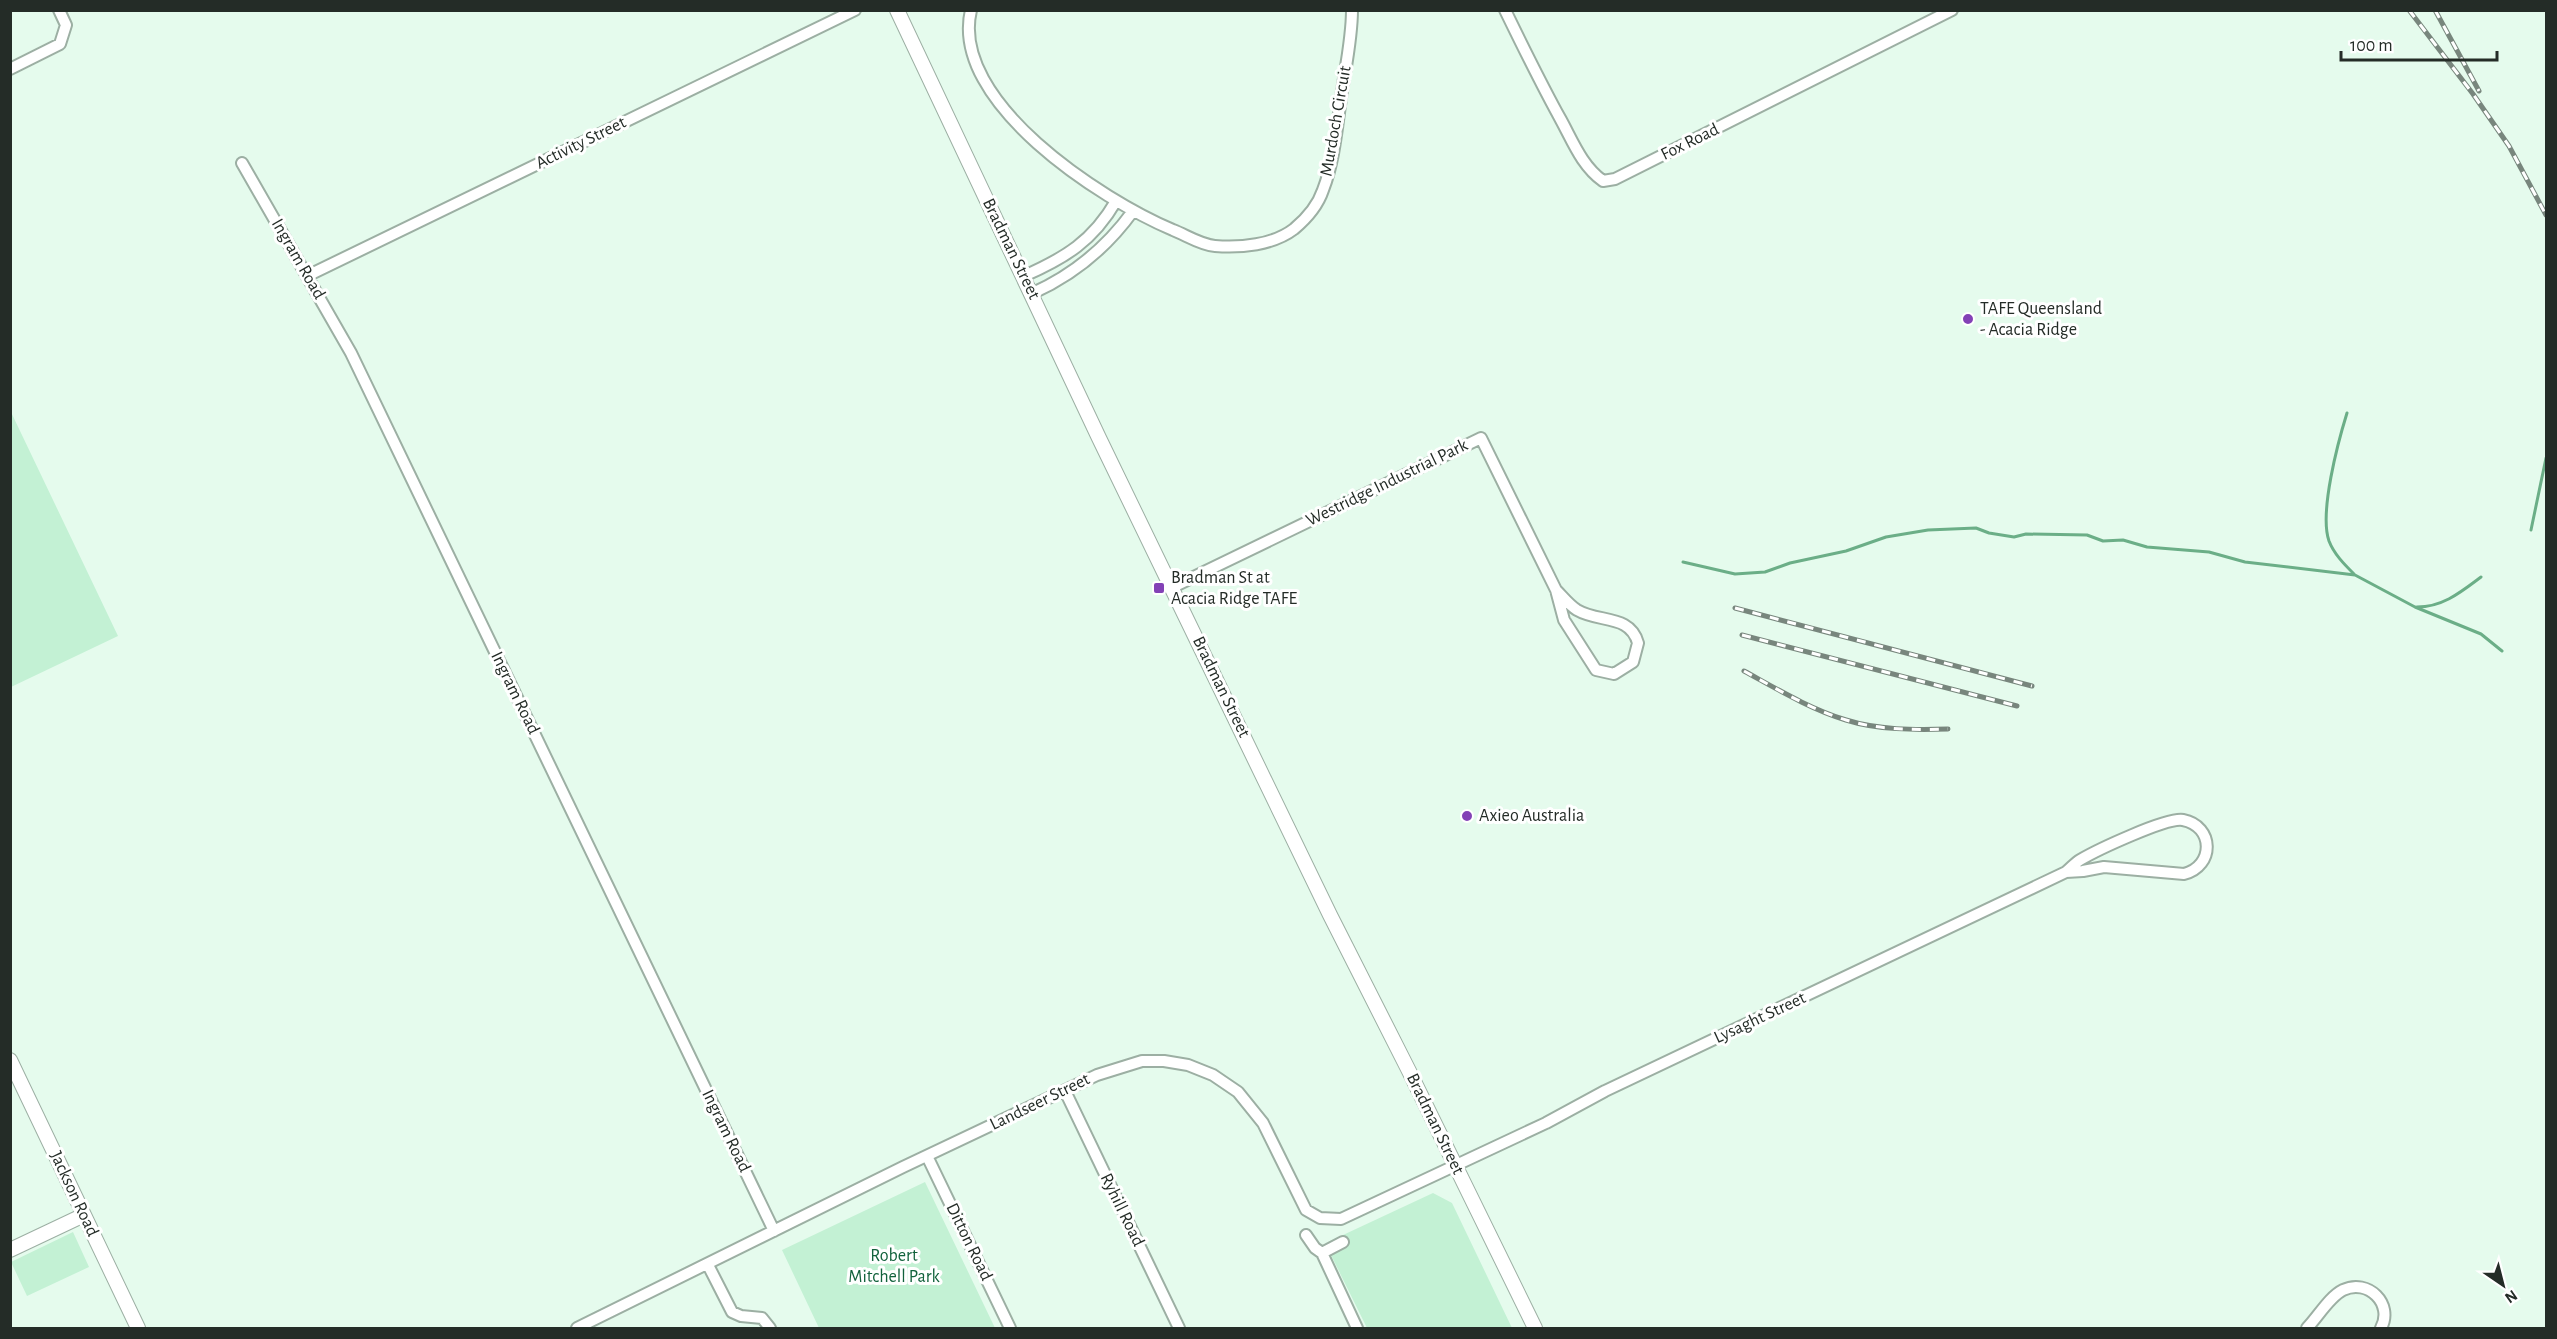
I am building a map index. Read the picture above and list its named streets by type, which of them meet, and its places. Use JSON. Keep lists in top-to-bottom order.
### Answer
{
  "streets": {
    "main road": ["Bradman Street", "Jackson Road"],
    "street": [
      "Murdoch Circuit",
      "Fox Road",
      "Activity Street",
      "Ingram Road",
      "Westridge Industrial Park",
      "Lysaght Street",
      "Landseer Street",
      "Ryhill Road",
      "Ditton Road"
    ]
  },
  "crossings": [
    ["Activity Street", "Ingram Road"],
    ["Bradman Street", "Westridge Industrial Park"],
    ["Bradman Street", "Lysaght Street"],
    ["Bradman Street", "Landseer Street"],
    ["Ingram Road", "Landseer Street"],
    ["Lysaght Street", "Landseer Street"],
    ["Landseer Street", "Ryhill Road"],
    ["Landseer Street", "Ditton Road"]
  ],
  "parks": ["Robert Mitchell Park"],
  "places": {
    "other": ["TAFE Queensland - Acacia Ridge", "Axieo Australia"],
    "transit": ["Bradman St at Acacia Ridge TAFE"]
  },
  "scale_bar": "100 m",
  "north": "bottom right"
}
